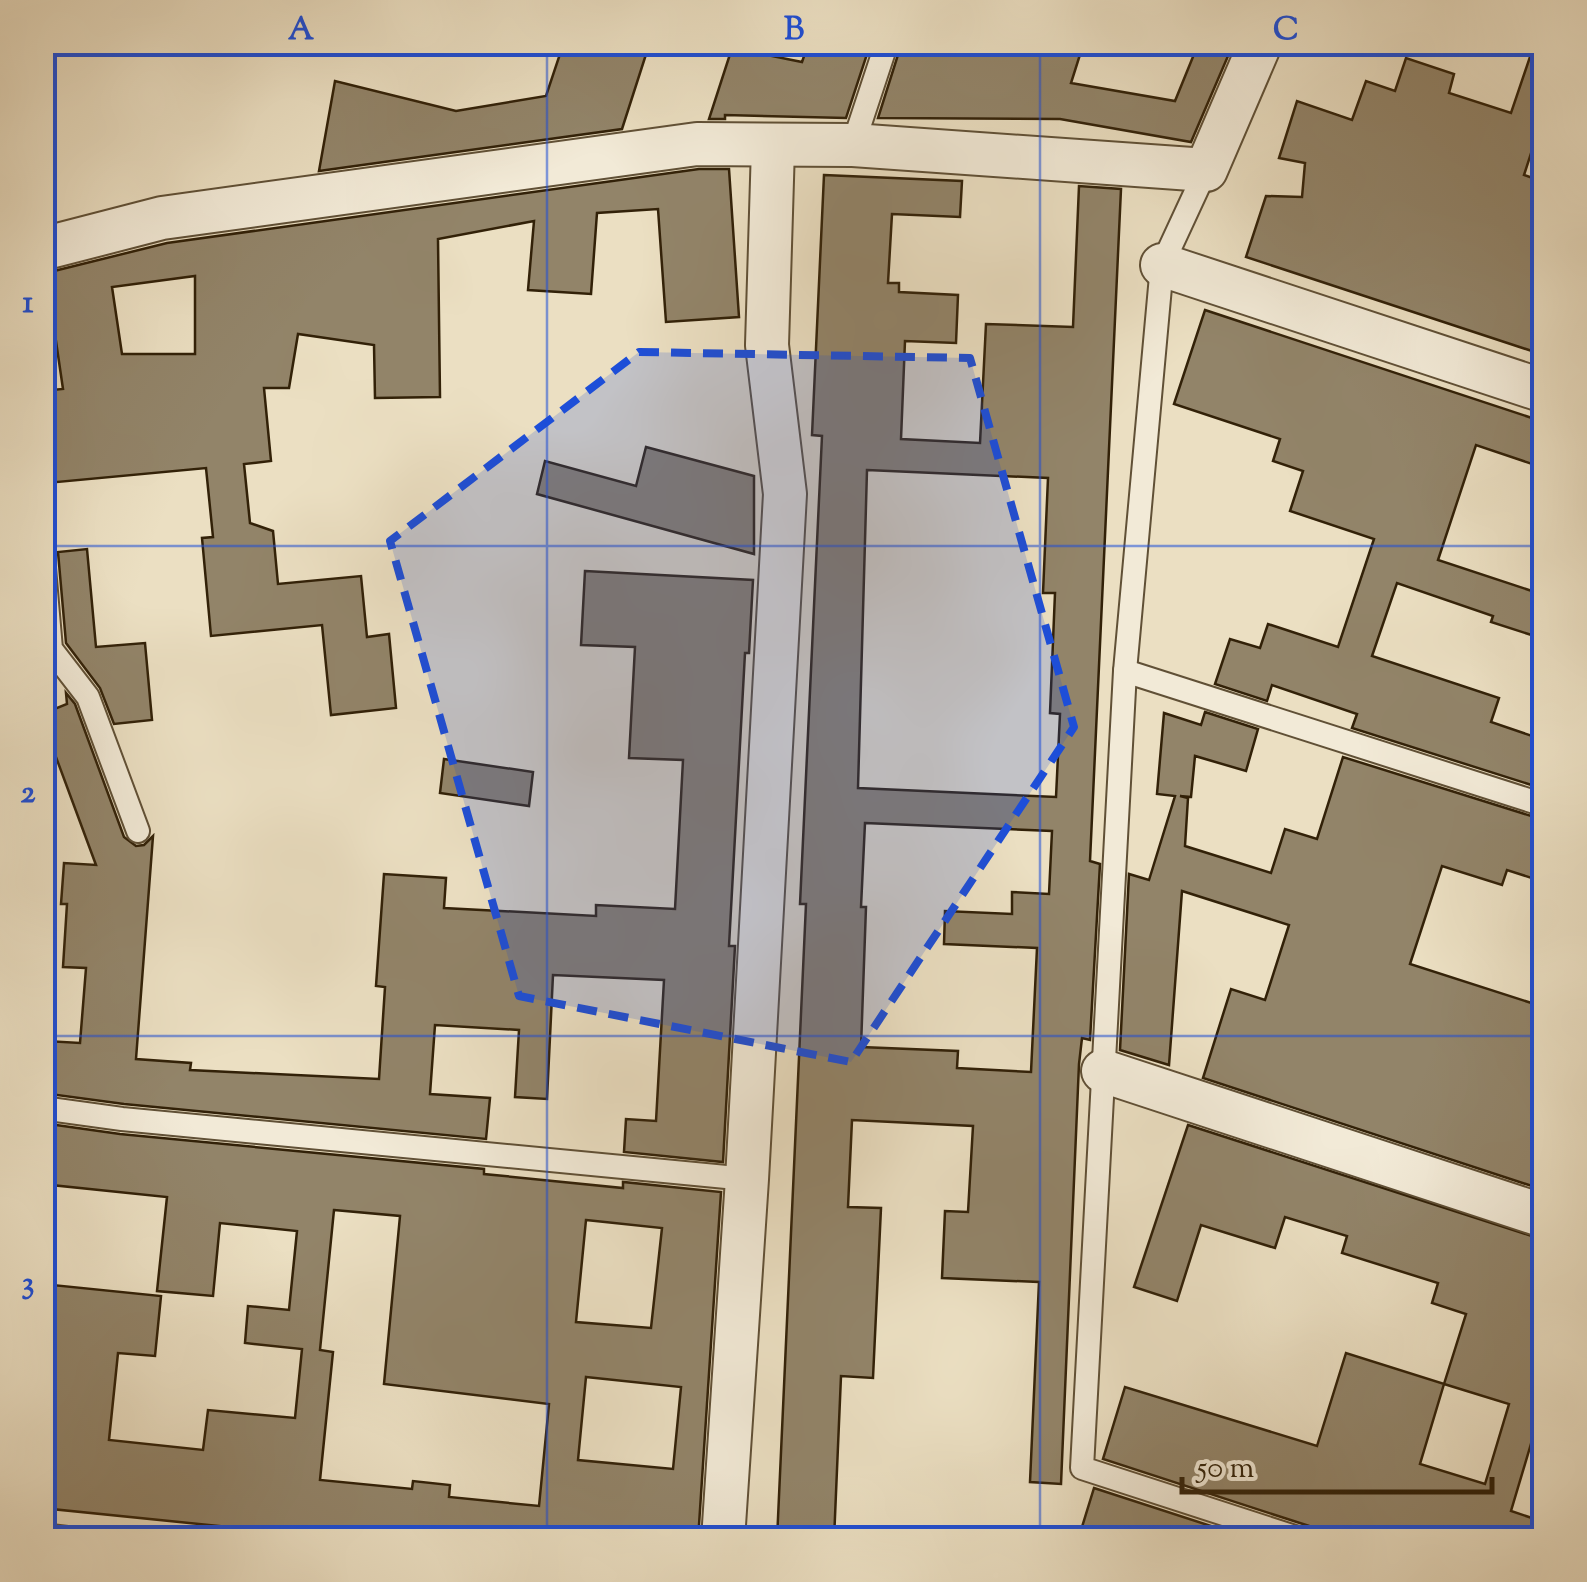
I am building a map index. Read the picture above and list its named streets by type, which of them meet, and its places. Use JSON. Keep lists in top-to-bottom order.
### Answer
{
  "scale_bar": "50 m",
  "grid": {
    "columns": ["A", "B", "C"],
    "rows": ["1", "2", "3"]
  }
}
